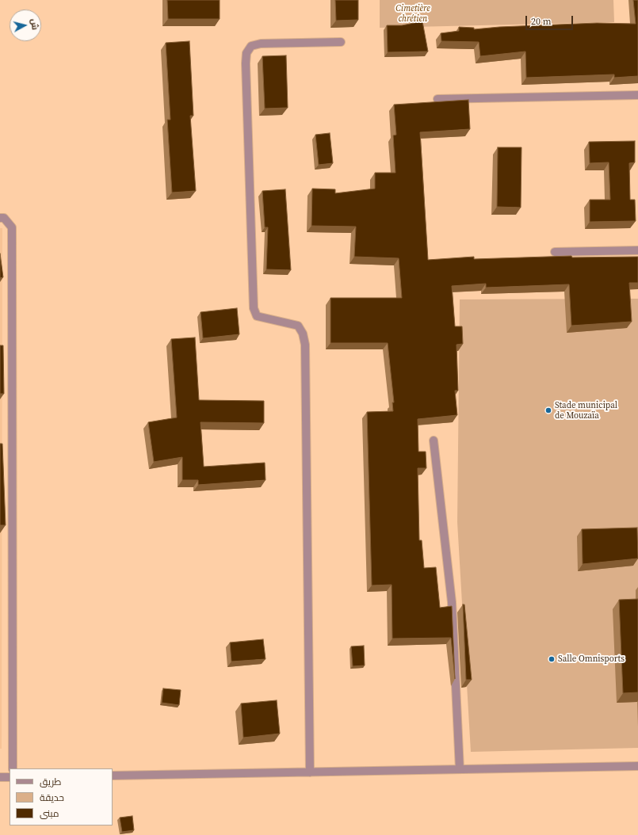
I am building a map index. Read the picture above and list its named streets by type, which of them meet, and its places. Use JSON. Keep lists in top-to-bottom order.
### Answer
{
  "parks": ["Cimetière chrétien"],
  "places": ["Stade municipal de Mouzaïa", "Salle Omnisports"],
  "legend": ["طريق", "حديقة", "مبنى"],
  "scale_bar": "20 m",
  "north": "right"
}
